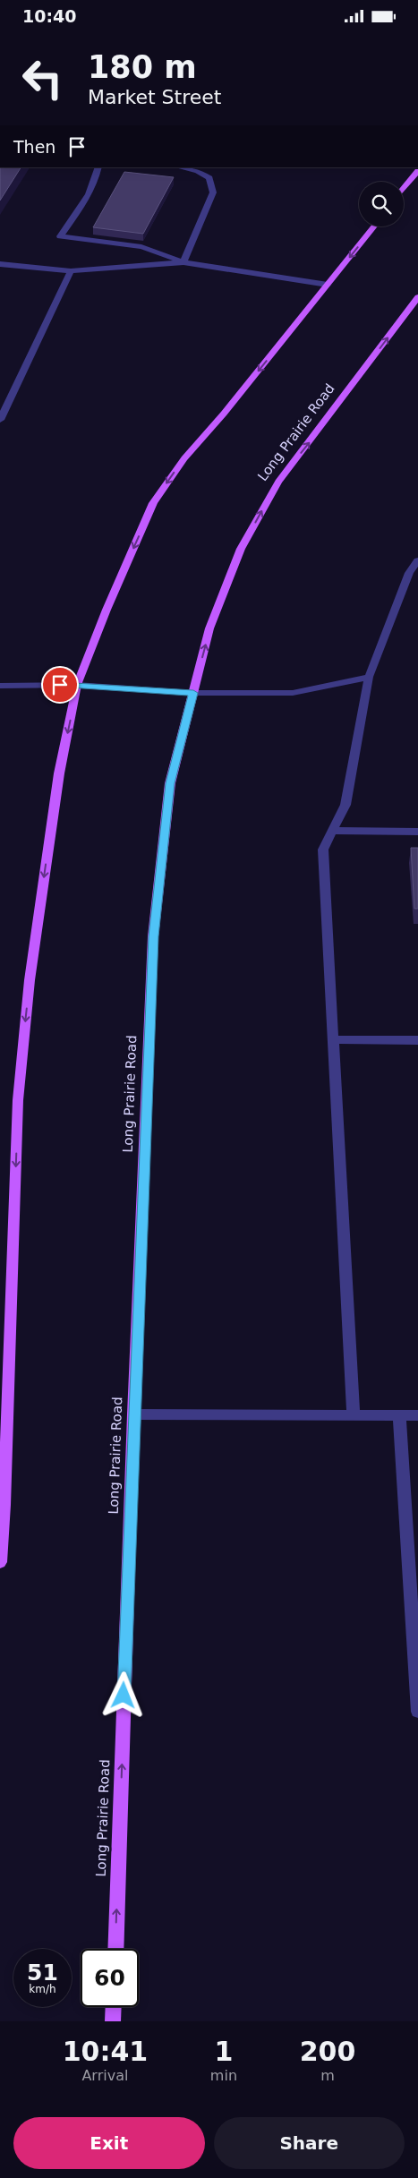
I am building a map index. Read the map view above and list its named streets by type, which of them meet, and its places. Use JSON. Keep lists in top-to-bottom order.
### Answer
{
  "streets": {
    "main road": ["Long Prairie Road"]
  },
  "page": {
    "status": "10:40",
    "turn": ["180 m", "Market Street"],
    "then": "Then",
    "speed": "51 km/h",
    "limit": "60",
    "eta": [
      "10:41",
      "Arrival",
      "1",
      "min",
      "200",
      "m"
    ],
    "buttons": ["Exit", "Share"]
  }
}
